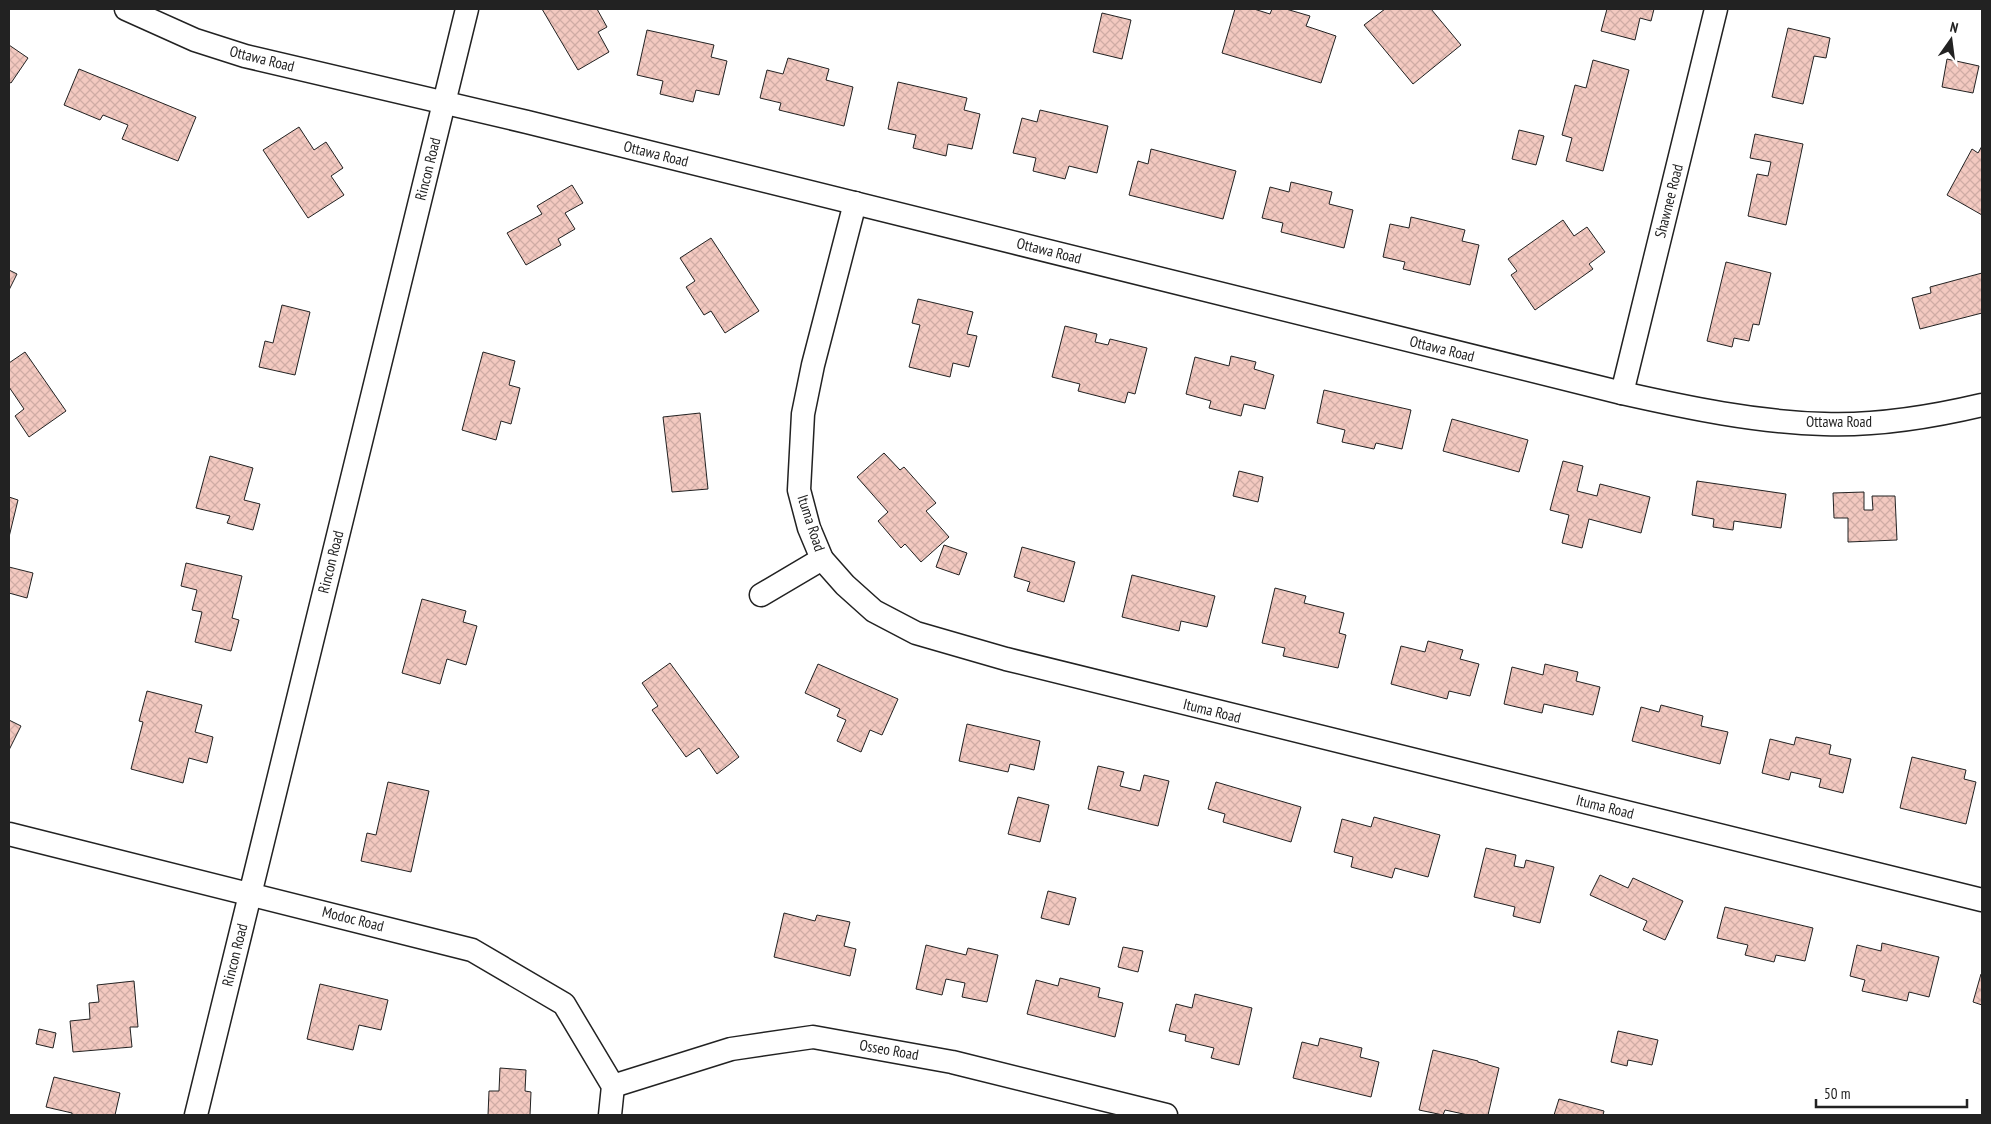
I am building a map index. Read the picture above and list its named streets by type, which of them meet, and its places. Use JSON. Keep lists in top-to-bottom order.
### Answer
{
  "streets": {
    "street": [
      "Ottawa Road",
      "Rincon Road",
      "Shawnee Road",
      "Ituma Road",
      "Modoc Road",
      "Osseo Road"
    ]
  },
  "crossings": [
    ["Ottawa Road", "Rincon Road"],
    ["Ottawa Road", "Shawnee Road"],
    ["Ottawa Road", "Ituma Road"],
    ["Rincon Road", "Modoc Road"],
    ["Modoc Road", "Osseo Road"]
  ],
  "scale_bar": "50 m",
  "north": "top"
}
